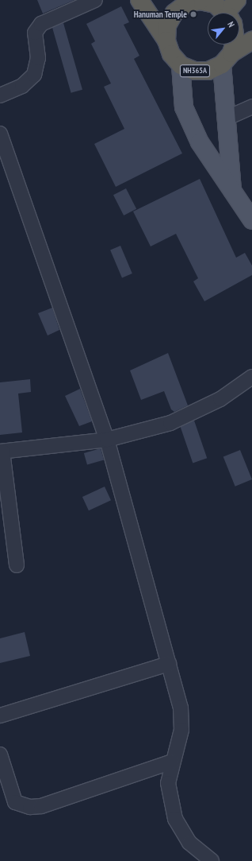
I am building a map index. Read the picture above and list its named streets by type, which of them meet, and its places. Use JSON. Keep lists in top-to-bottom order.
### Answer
{
  "streets": {
    "highway": ["NH365A"]
  },
  "places": ["Hanuman Temple"],
  "north": "top right"
}
